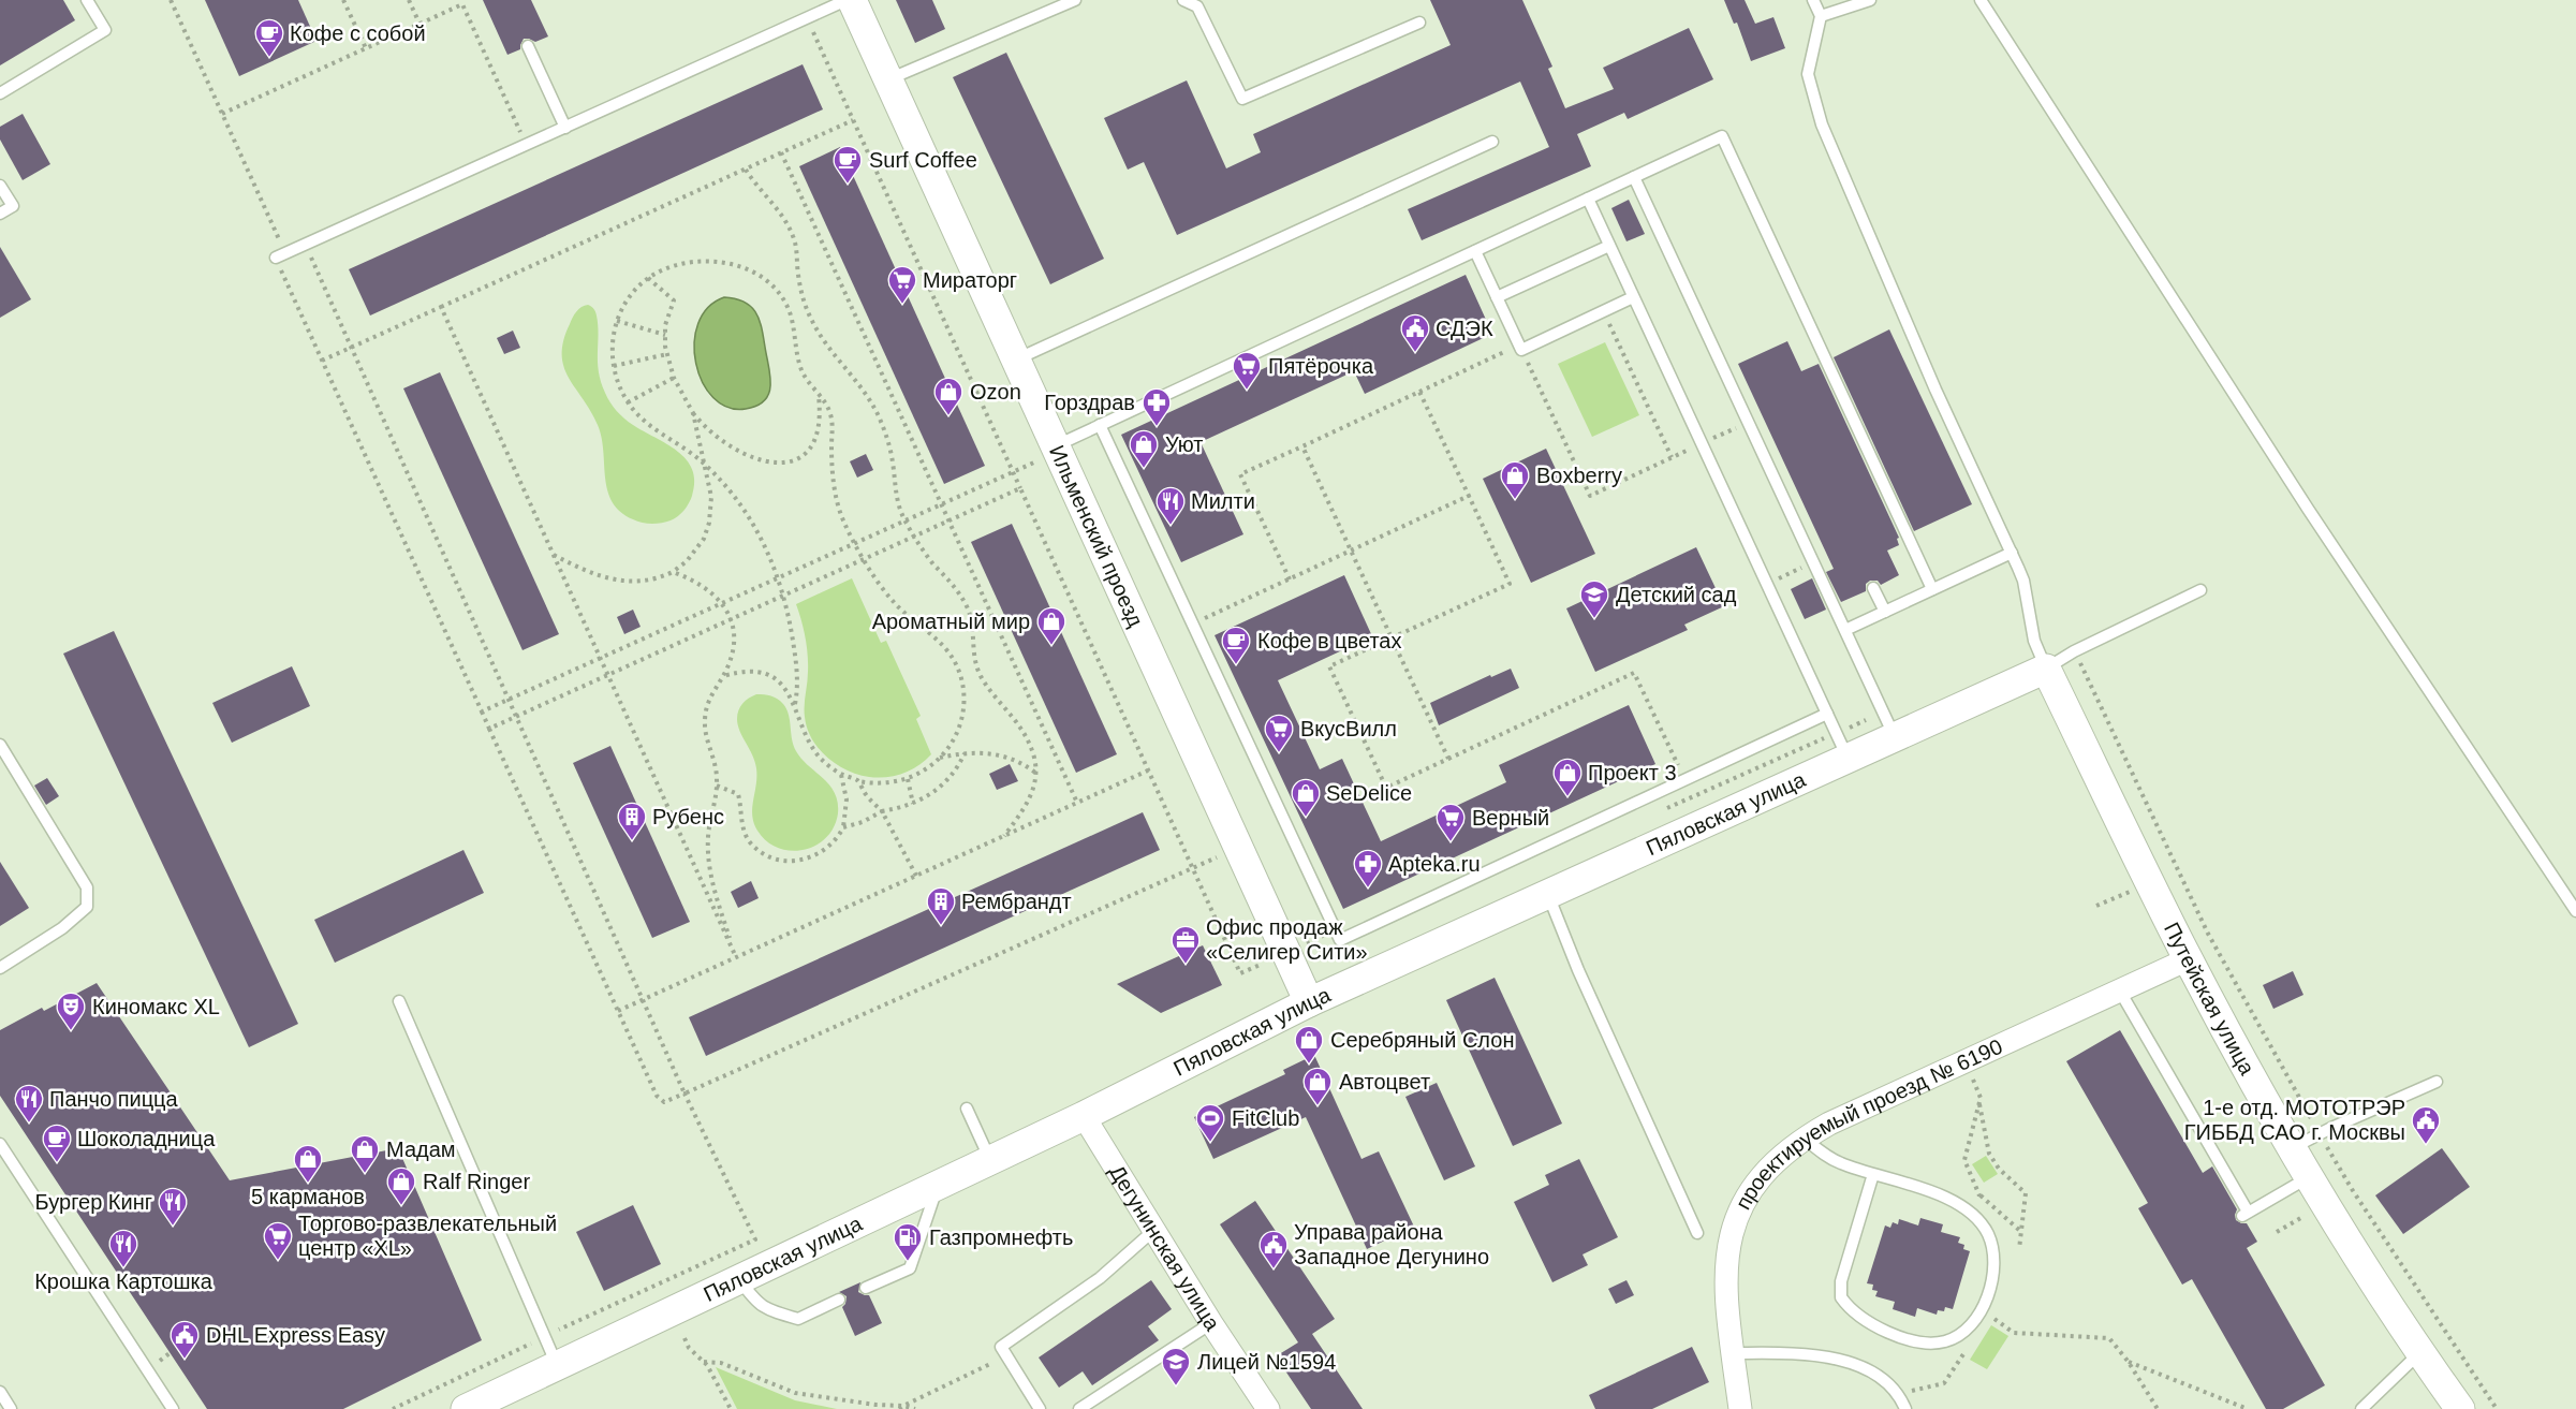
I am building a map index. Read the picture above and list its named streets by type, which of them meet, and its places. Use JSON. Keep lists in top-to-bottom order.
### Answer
{
  "streets": {
    "street": [
      "Ильменский проезд",
      "Пяловская улица",
      "Путейская улица",
      "проектируемый проезд № 6190",
      "Дегунинская улица"
    ]
  },
  "crossings": [
    ["Ильменский проезд", "Пяловская улица"],
    ["Пяловская улица", "Путейская улица"],
    ["Пяловская улица", "Дегунинская улица"],
    ["Путейская улица", "проектируемый проезд № 6190"]
  ],
  "places": {
    "cafe": [
      "Кофе с собой",
      "Surf Coffee",
      "Кофе в цветах",
      "Шоколадница"
    ],
    "supermarket": [
      "Мираторг",
      "Пятёрочка",
      "ВкусВилл",
      "Верный",
      "Торгово-развлекательный центр «XL»"
    ],
    "public building": [
      "СДЭК",
      "1-е отд. МОТОТРЭР ГИББД САО г. Москвы",
      "Управа района Западное Дегунино",
      "DHL Express Easy"
    ],
    "shop": [
      "Ozon",
      "Уют",
      "Boxberry",
      "Ароматный мир",
      "Проект 3",
      "SeDelice",
      "Серебряный Слон",
      "Автоцвет",
      "Мадам",
      "5 карманов",
      "Ralf Ringer"
    ],
    "pharmacy": ["Горздрав", "Apteka.ru"],
    "restaurant": [
      "Милти",
      "Панчо пицца",
      "Бургер Кинг",
      "Крошка Картошка"
    ],
    "school or university": ["Детский сад", "Лицей №1594"],
    "building": ["Рубенс", "Рембрандт"],
    "office": ["Офис продаж «Селигер Сити»"],
    "theatre": ["Киномакс XL"],
    "sports": ["FitClub"],
    "fuel station": ["Газпромнефть"]
  }
}
